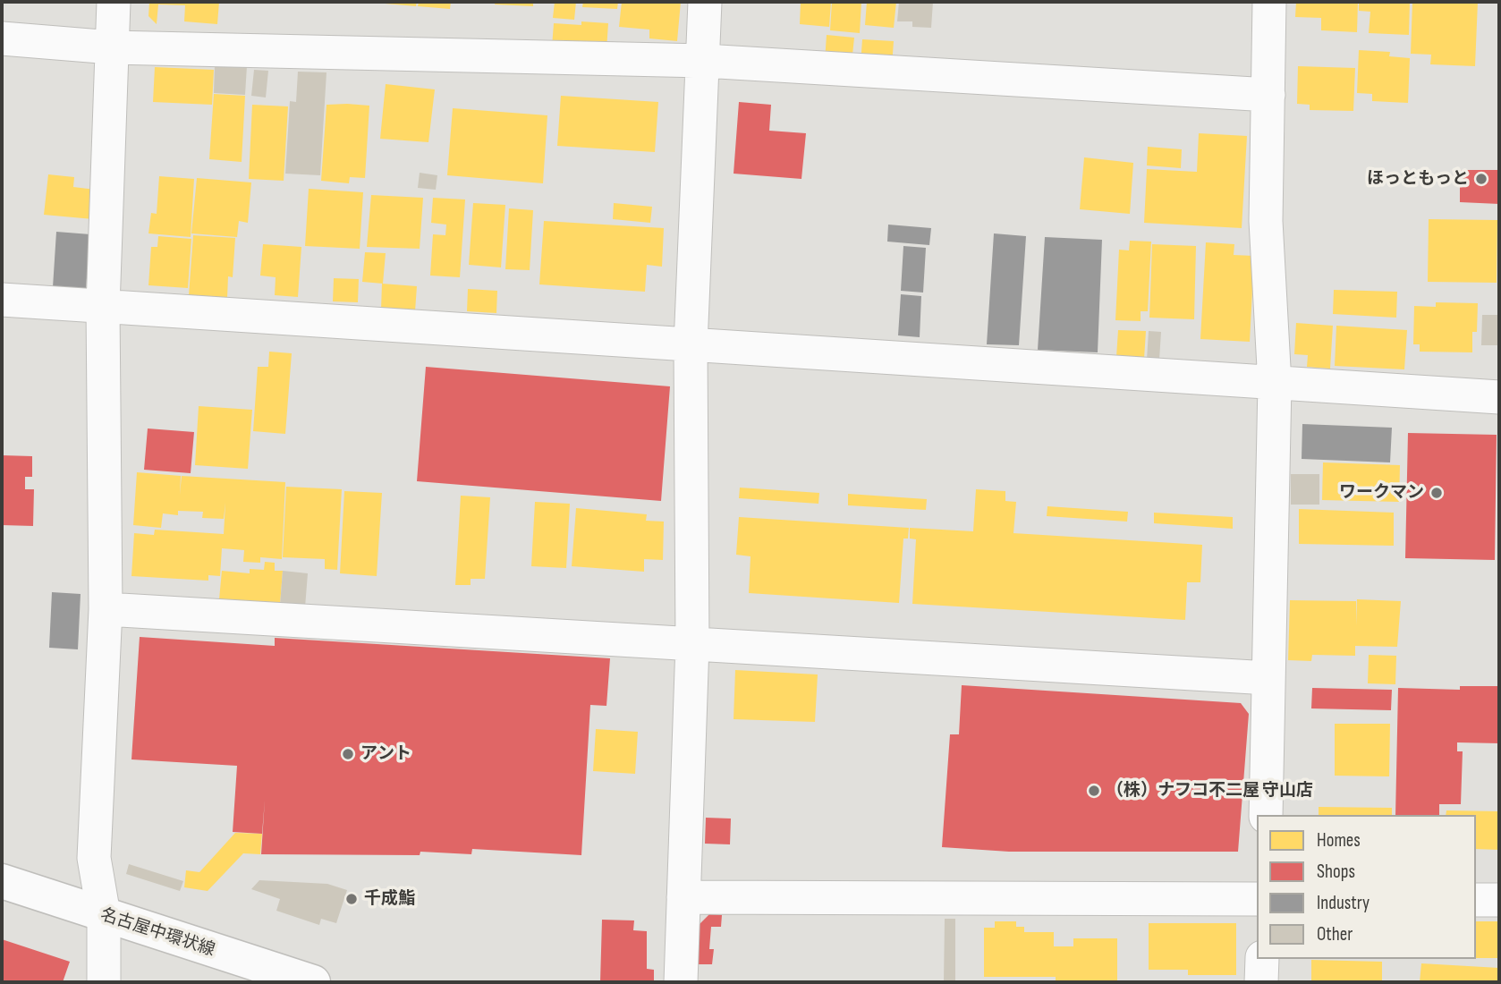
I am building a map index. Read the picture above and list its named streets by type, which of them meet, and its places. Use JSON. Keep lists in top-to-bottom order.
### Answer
{
  "streets": {
    "main road": ["名古屋中環状線"]
  },
  "places": [
    "ほっともっと",
    "ワークマン",
    "アント",
    "（株）ナフコ不二屋 守山店",
    "千成鮨"
  ],
  "legend": [
    "Homes",
    "Shops",
    "Industry",
    "Other"
  ]
}
